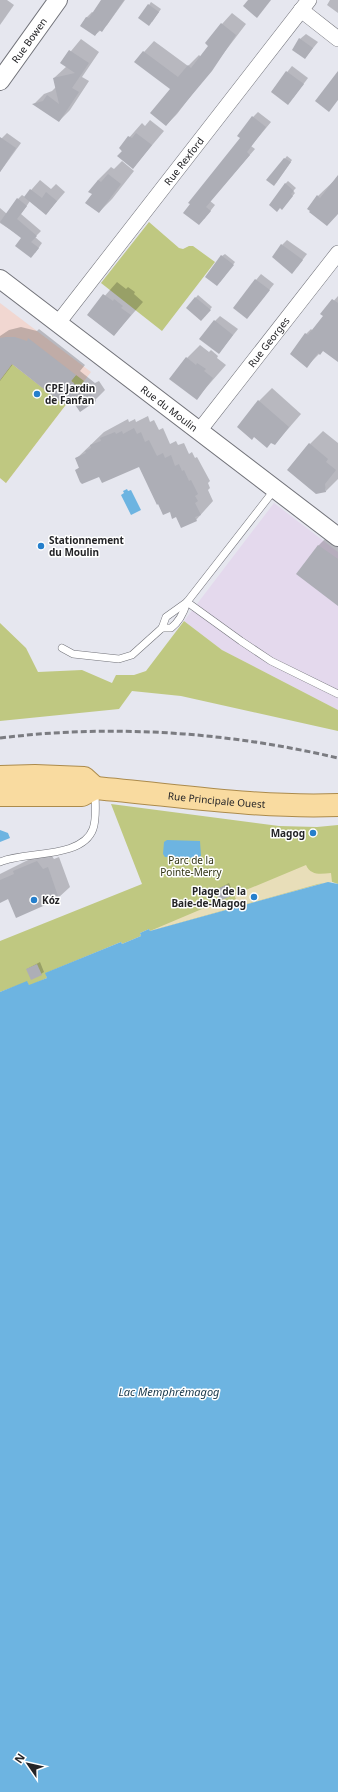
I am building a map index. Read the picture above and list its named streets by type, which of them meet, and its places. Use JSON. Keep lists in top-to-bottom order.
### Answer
{
  "streets": {
    "main road": ["Rue Principale Ouest"],
    "street": [
      "Rue Bowen",
      "Rue Rexford",
      "Rue Georges",
      "Rue du Moulin"
    ]
  },
  "crossings": [
    ["Rue Rexford", "Rue du Moulin"],
    ["Rue Georges", "Rue du Moulin"]
  ],
  "water": ["Lac Memphrémagog"],
  "parks": ["Parc de la Pointe-Merry"],
  "places": [
    "CPE Jardin de Fanfan",
    "Stationnement du Moulin",
    "Magog",
    "Plage de la Baie-de-Magog",
    "Kóz"
  ],
  "north": "top left"
}
